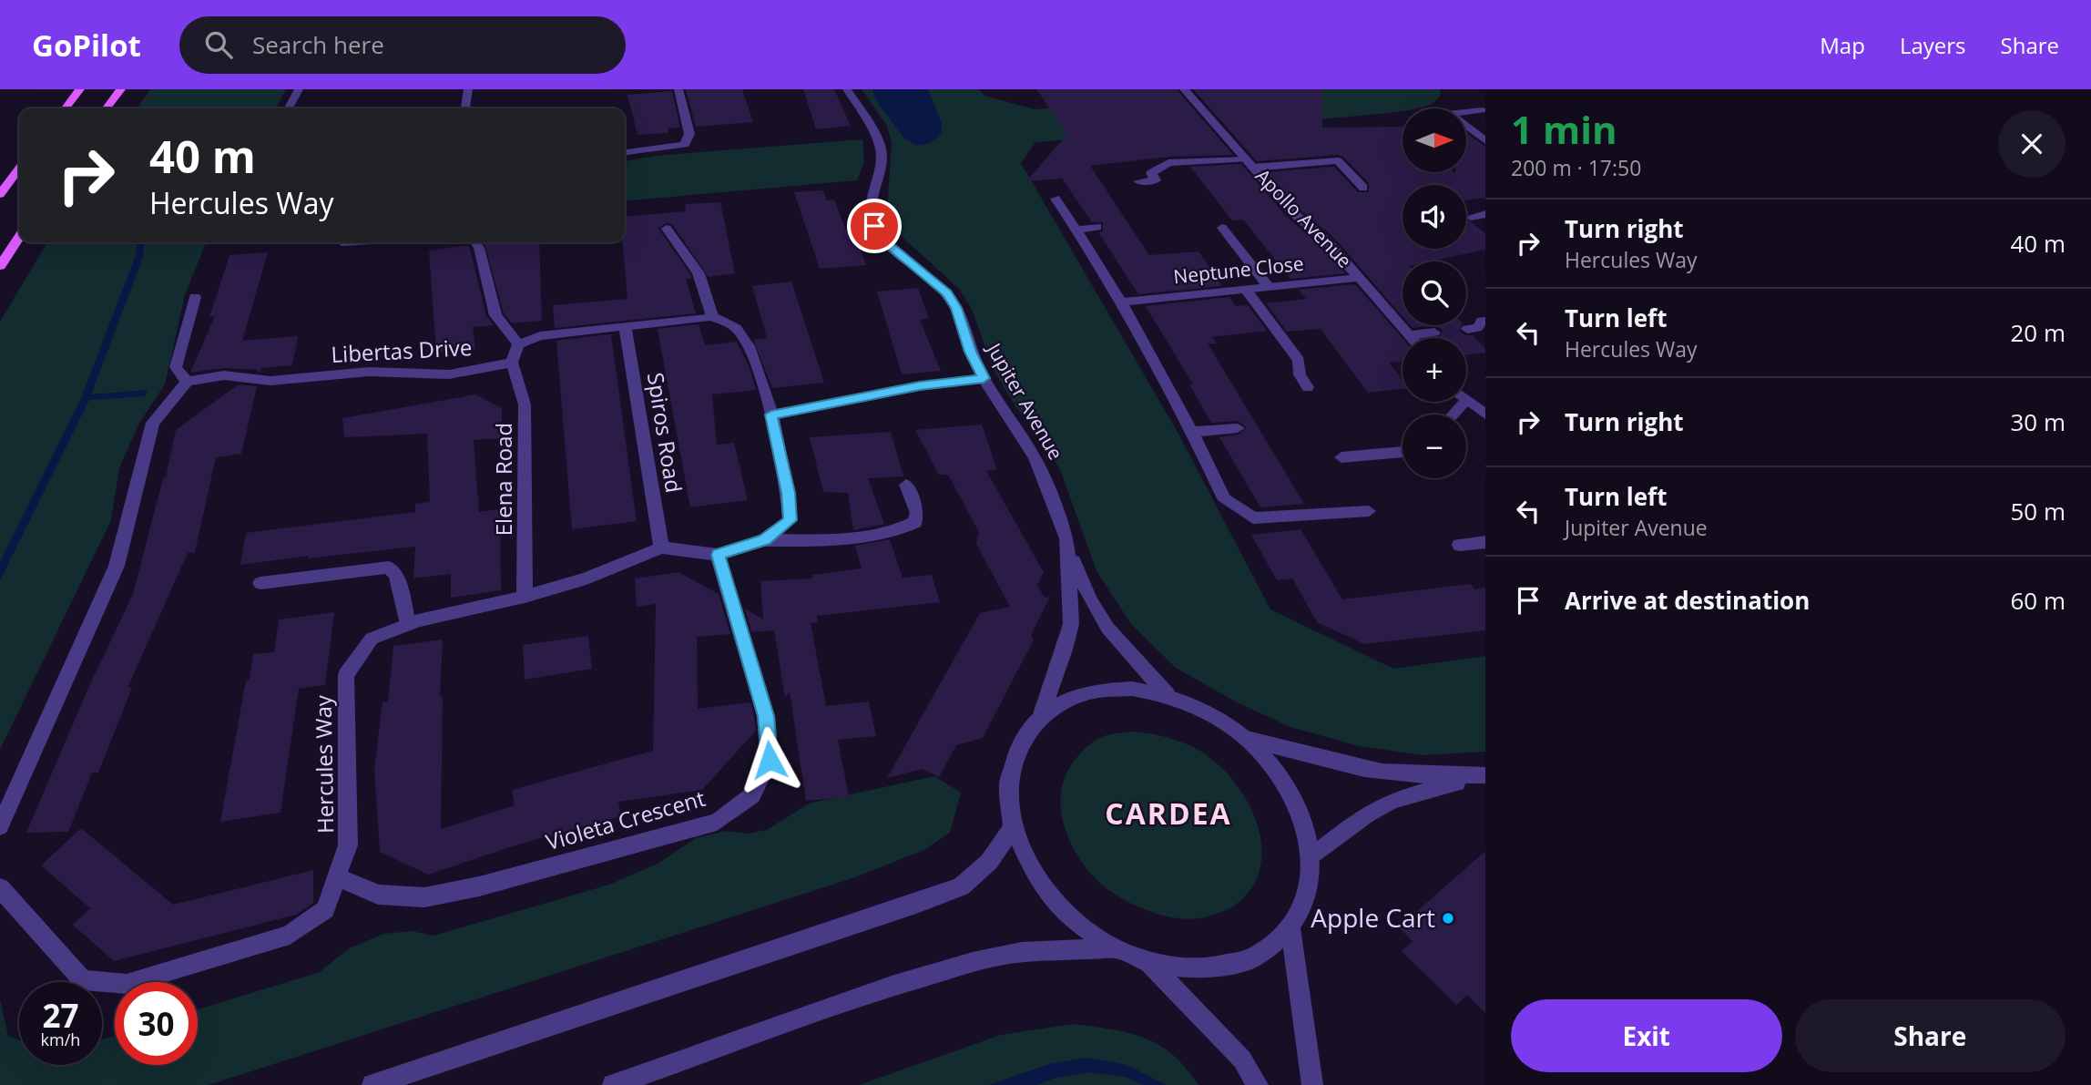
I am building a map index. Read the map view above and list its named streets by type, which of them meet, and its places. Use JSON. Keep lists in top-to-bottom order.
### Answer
{
  "streets": {
    "street": [
      "Apollo Avenue",
      "Neptune Close",
      "Libertas Drive",
      "Jupiter Avenue",
      "Spiros Road",
      "Elena Road",
      "Hercules Way",
      "Violeta Crescent"
    ]
  },
  "crossings": [
    ["Apollo Avenue", "Neptune Close"],
    ["Libertas Drive", "Elena Road"],
    ["Spiros Road", "Hercules Way"],
    ["Elena Road", "Hercules Way"],
    ["Hercules Way", "Violeta Crescent"]
  ],
  "districts": ["CARDEA"],
  "places": ["Apple Cart"],
  "north": "right",
  "page": {
    "header": "GoPilot",
    "search": "Search here",
    "nav": ["Map", "Layers", "Share"],
    "heading": ["1 min", "200 m · 17:50"],
    "map_buttons": ["+", "−"],
    "turn": ["40 m", "Hercules Way"],
    "list": [
      {
        "name": "Turn right",
        "note": "Hercules Way",
        "value": "40 m"
      },
      {
        "name": "Turn left",
        "note": "Hercules Way",
        "value": "20 m"
      },
      {
        "name": "Turn right",
        "value": "30 m"
      },
      {
        "name": "Turn left",
        "note": "Jupiter Avenue",
        "value": "50 m"
      },
      {
        "name": "Arrive at destination",
        "value": "60 m"
      }
    ],
    "speed": "27 km/h",
    "limit": "30",
    "buttons": ["Exit", "Share"]
  }
}
